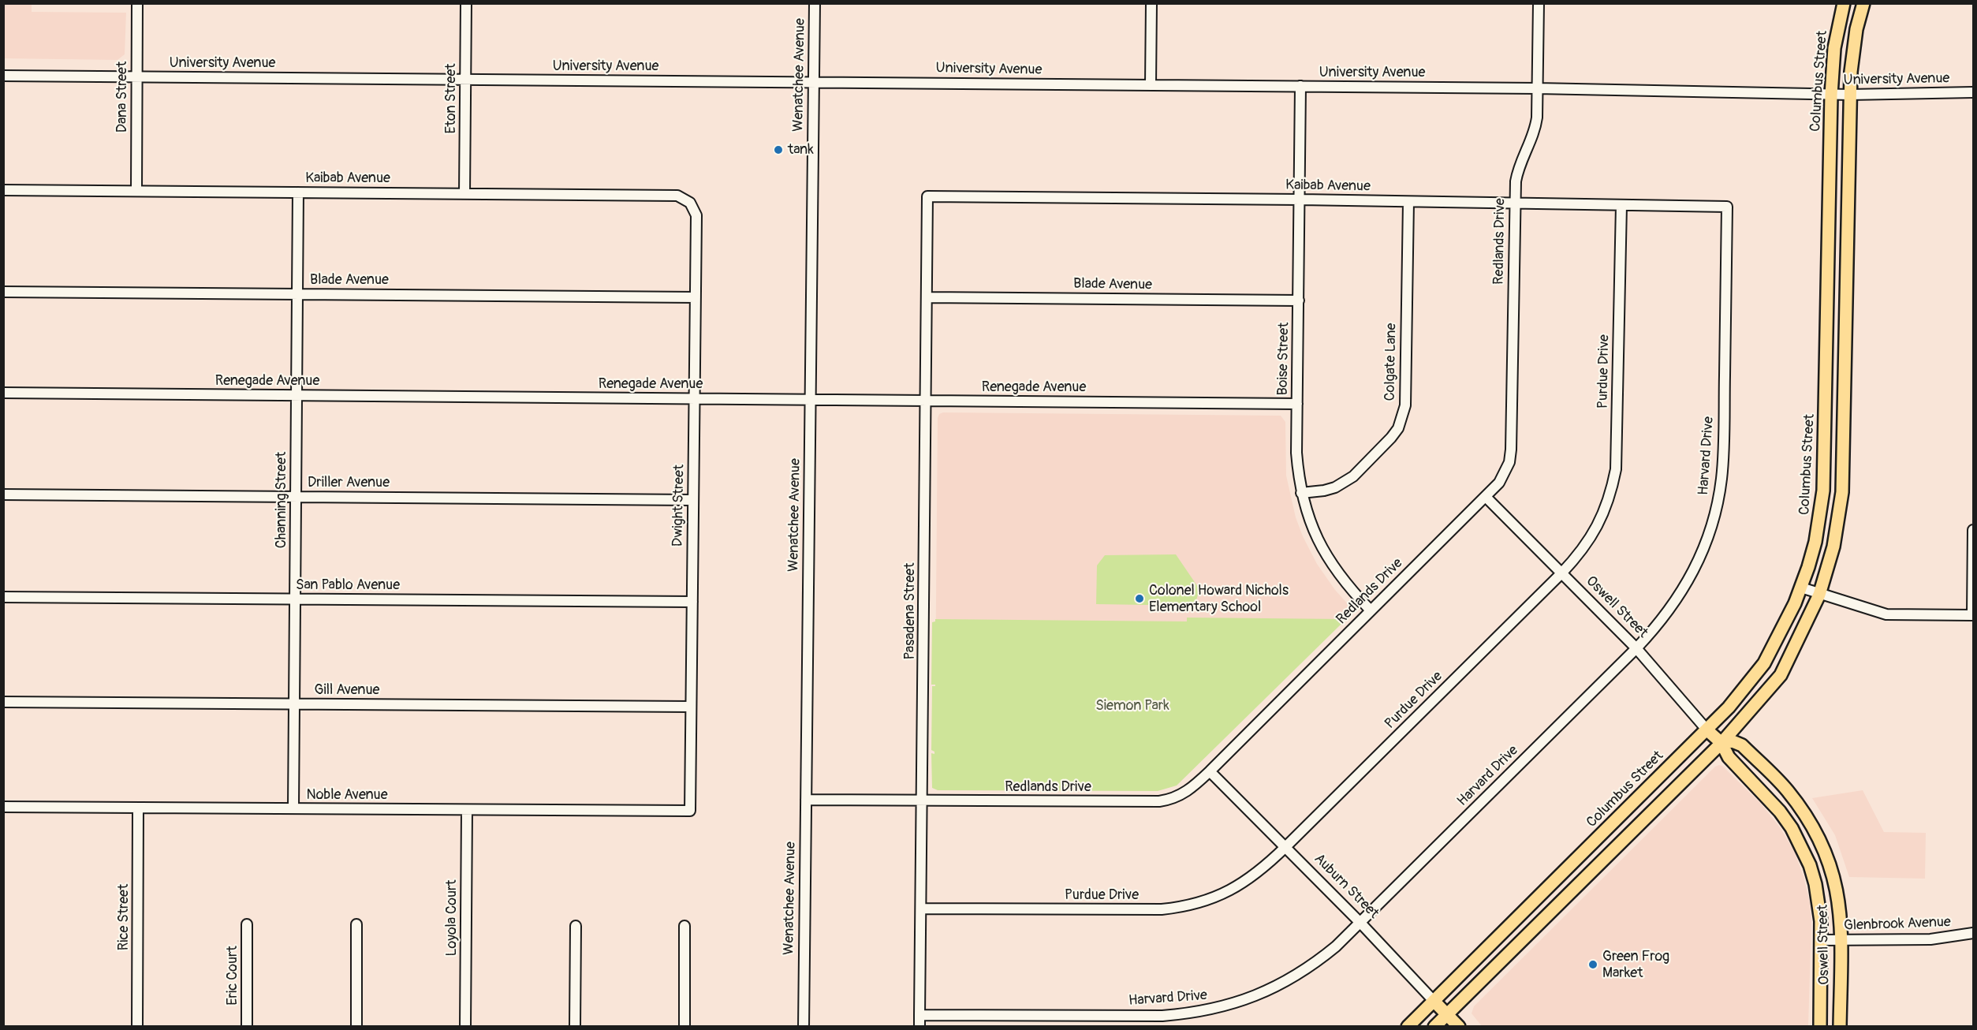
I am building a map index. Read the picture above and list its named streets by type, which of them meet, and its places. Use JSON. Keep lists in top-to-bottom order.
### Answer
{
  "streets": {
    "main road": ["Columbus Street", "Oswell Street", "Auburn Street"],
    "street": [
      "University Avenue",
      "Wenatchee Avenue",
      "Dana Street",
      "Eton Street",
      "Kaibab Avenue",
      "Redlands Drive",
      "Blade Avenue",
      "Boise Street",
      "Colgate Lane",
      "Purdue Drive",
      "Renegade Avenue",
      "Harvard Drive",
      "Driller Avenue",
      "Channing Street",
      "Dwight Street",
      "San Pablo Avenue",
      "Pasadena Street",
      "Gill Avenue",
      "Noble Avenue",
      "Rice Street",
      "Loyola Court",
      "Glenbrook Avenue",
      "Eric Court"
    ]
  },
  "crossings": [
    ["University Avenue", "Wenatchee Avenue"],
    ["University Avenue", "Columbus Street"],
    ["University Avenue", "Dana Street"],
    ["University Avenue", "Eton Street"],
    ["University Avenue", "Redlands Drive"],
    ["University Avenue", "Boise Street"],
    ["Wenatchee Avenue", "Redlands Drive"],
    ["Wenatchee Avenue", "Renegade Avenue"],
    ["Columbus Street", "Oswell Street"],
    ["Columbus Street", "Auburn Street"],
    ["Dana Street", "Kaibab Avenue"],
    ["Eton Street", "Kaibab Avenue"],
    ["Kaibab Avenue", "Redlands Drive"],
    ["Kaibab Avenue", "Boise Street"],
    ["Kaibab Avenue", "Colgate Lane"],
    ["Kaibab Avenue", "Purdue Drive"],
    ["Kaibab Avenue", "Harvard Drive"],
    ["Kaibab Avenue", "Channing Street"],
    ["Kaibab Avenue", "Dwight Street"],
    ["Kaibab Avenue", "Pasadena Street"],
    ["Redlands Drive", "Boise Street"],
    ["Redlands Drive", "Oswell Street"],
    ["Redlands Drive", "Pasadena Street"],
    ["Redlands Drive", "Auburn Street"],
    ["Blade Avenue", "Boise Street"],
    ["Blade Avenue", "Channing Street"],
    ["Blade Avenue", "Dwight Street"],
    ["Blade Avenue", "Pasadena Street"],
    ["Boise Street", "Colgate Lane"],
    ["Boise Street", "Renegade Avenue"],
    ["Purdue Drive", "Oswell Street"],
    ["Purdue Drive", "Pasadena Street"],
    ["Purdue Drive", "Auburn Street"],
    ["Renegade Avenue", "Channing Street"],
    ["Renegade Avenue", "Dwight Street"],
    ["Renegade Avenue", "Pasadena Street"],
    ["Harvard Drive", "Oswell Street"],
    ["Harvard Drive", "Pasadena Street"],
    ["Harvard Drive", "Auburn Street"],
    ["Driller Avenue", "Channing Street"],
    ["Driller Avenue", "Dwight Street"],
    ["Channing Street", "San Pablo Avenue"],
    ["Channing Street", "Gill Avenue"],
    ["Channing Street", "Noble Avenue"],
    ["Dwight Street", "San Pablo Avenue"],
    ["Dwight Street", "Gill Avenue"],
    ["Dwight Street", "Noble Avenue"],
    ["Oswell Street", "Glenbrook Avenue"],
    ["Noble Avenue", "Rice Street"],
    ["Noble Avenue", "Loyola Court"]
  ],
  "parks": ["Siemon Park"],
  "places": ["tank", "Colonel Howard Nichols Elementary School", "Green Frog Market"]
}
